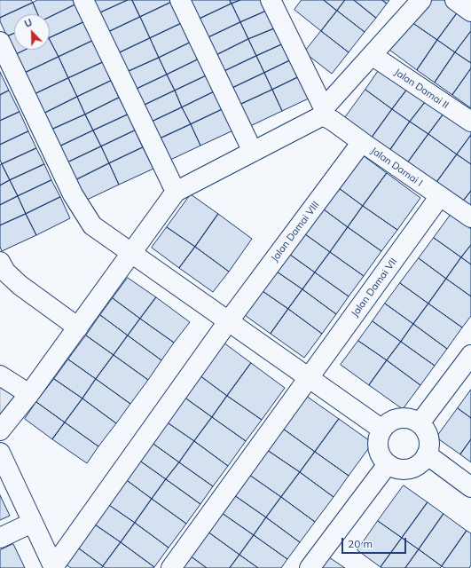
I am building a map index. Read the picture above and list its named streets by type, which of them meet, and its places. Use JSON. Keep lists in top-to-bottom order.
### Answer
{
  "streets": {
    "street": [
      "Jalan Damai II",
      "Jalan Damai I",
      "Jalan Damai VIII",
      "Jalan Damai VII"
    ]
  },
  "crossings": [
    ["Jalan Damai I", "Jalan Damai VIII"],
    ["Jalan Damai I", "Jalan Damai VII"]
  ],
  "scale_bar": "20 m",
  "north": "top left"
}
